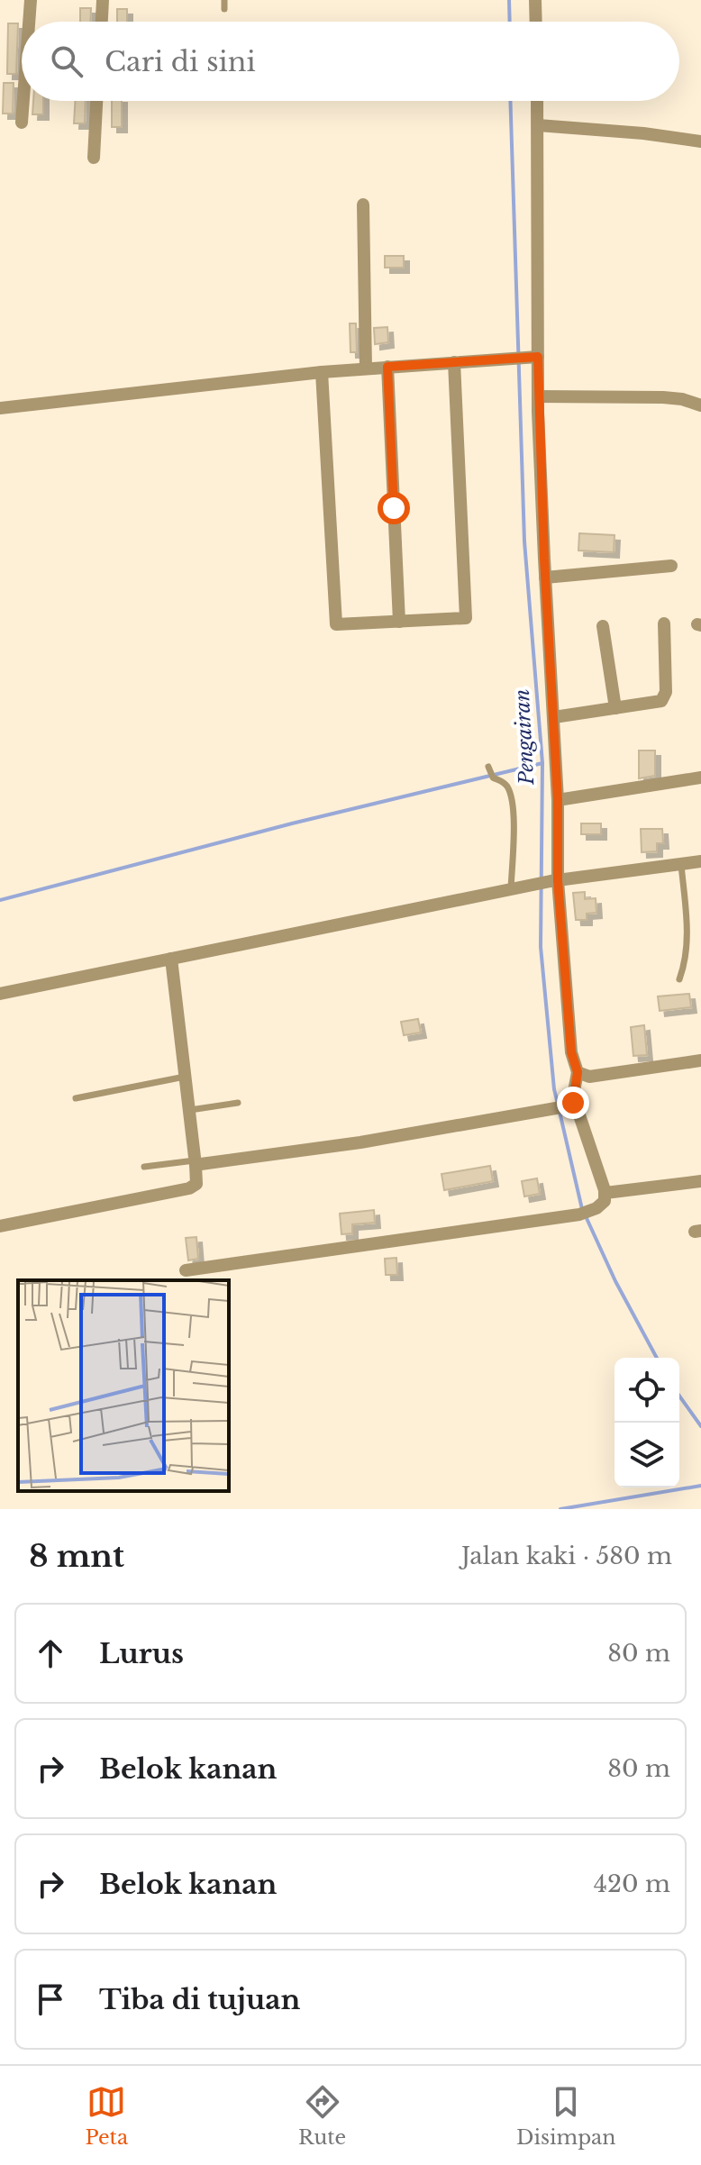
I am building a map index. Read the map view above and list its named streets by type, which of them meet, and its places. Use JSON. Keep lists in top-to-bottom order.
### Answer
{
  "water": ["Pengairan"],
  "page": {
    "search": "Cari di sini",
    "heading": ["8 mnt", "Jalan kaki · 580 m"],
    "list": [
      ["Lurus", "80 m"],
      ["Belok kanan", "80 m"],
      ["Belok kanan", "420 m"],
      "Tiba di tujuan"
    ],
    "nav": ["Peta", "Rute", "Disimpan"]
  }
}
